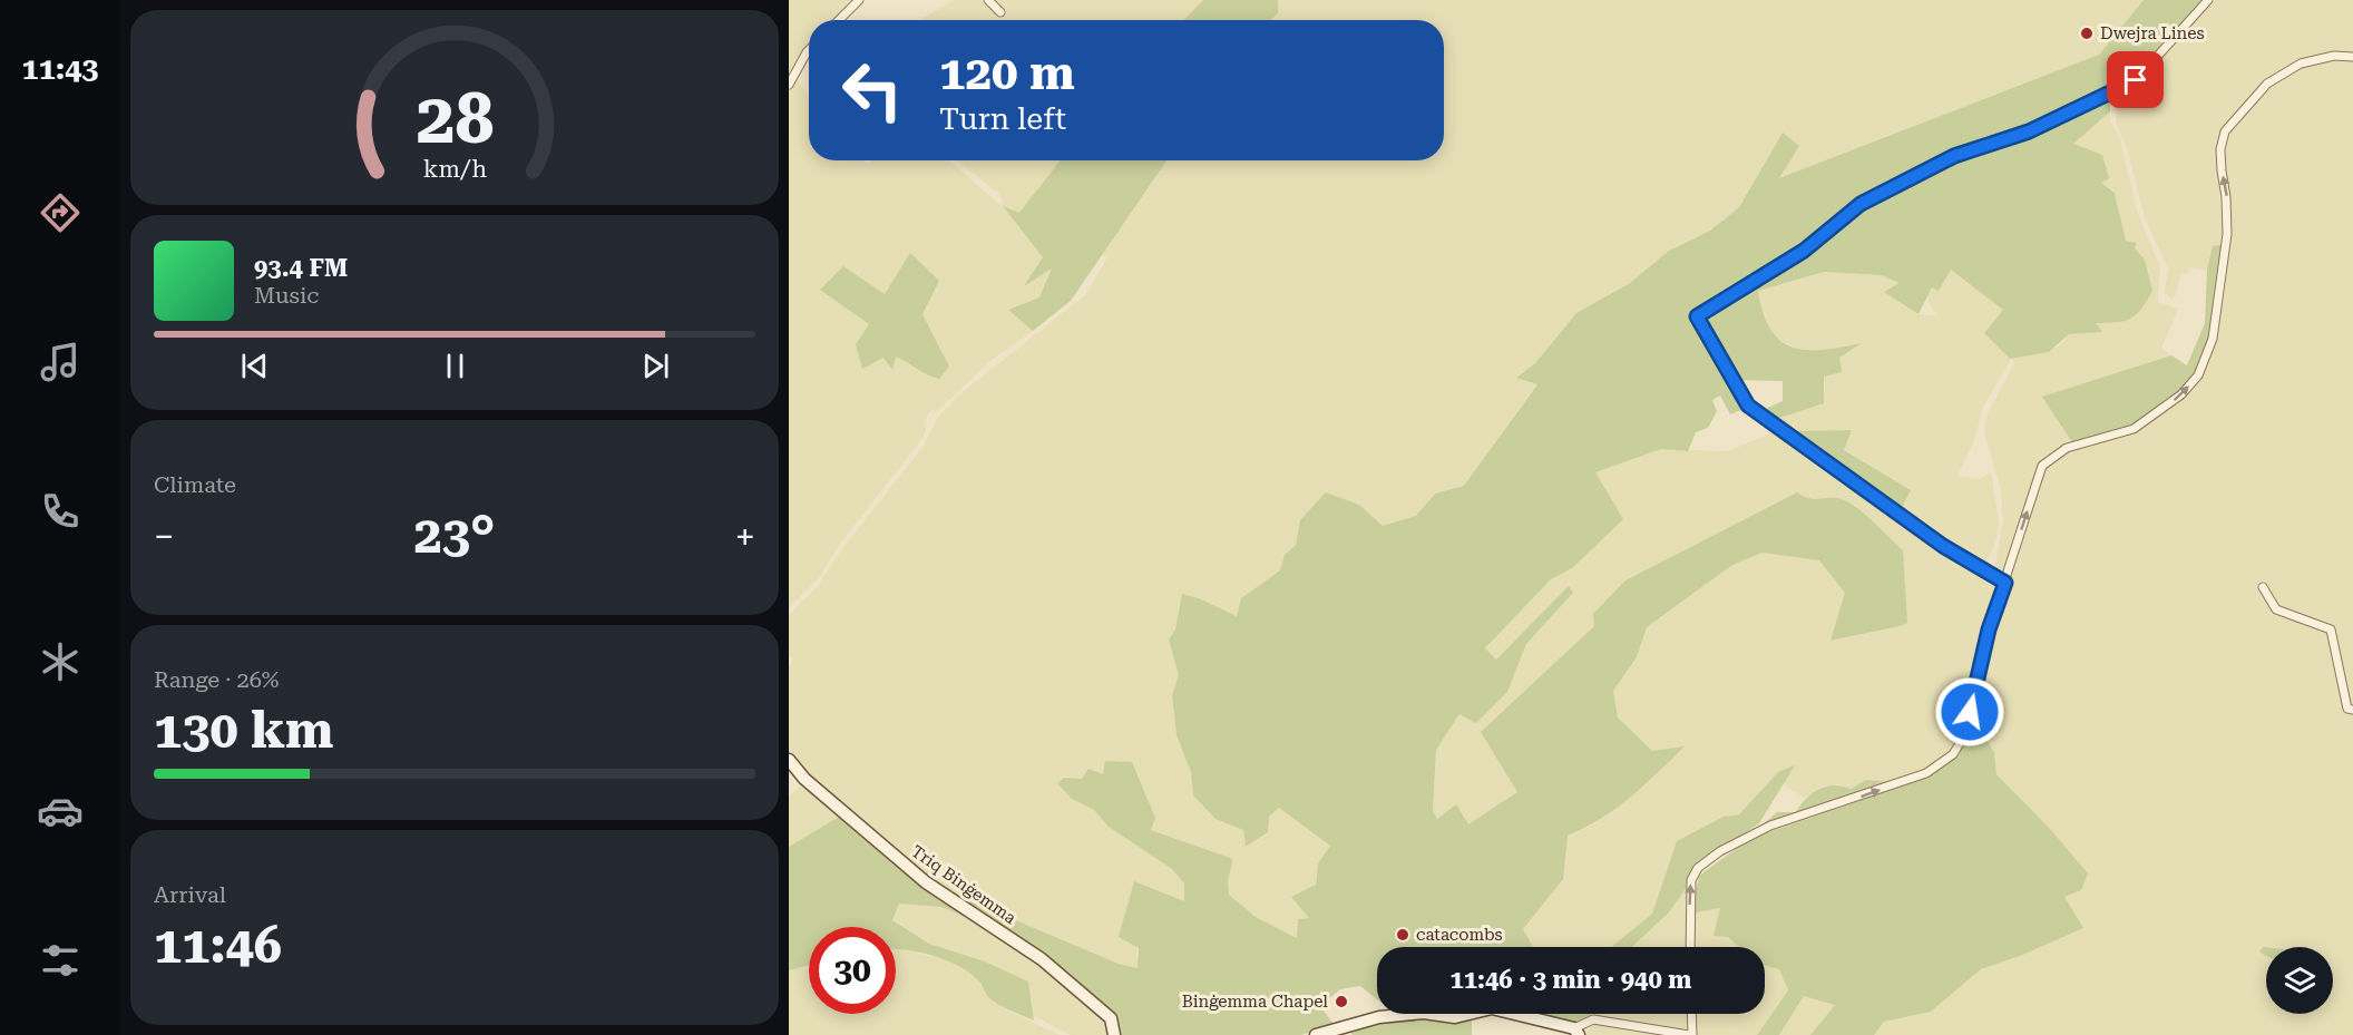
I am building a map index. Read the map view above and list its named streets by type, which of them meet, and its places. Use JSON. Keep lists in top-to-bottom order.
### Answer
{
  "streets": {
    "street": ["Triq Binġemma"]
  },
  "places": ["Dwejra Lines", "catacombs", "Binġemma Chapel"],
  "page": {
    "tabs": "11:43",
    "turn": ["120 m", "Turn left"],
    "song": ["93.4 FM", "Music"],
    "tile": [
      "Climate",
      ["Range · 26%", "130 km"],
      ["Arrival", "11:46"]
    ],
    "heat": ["−", "23°", "+"],
    "limit": "30",
    "trip": "11:46 · 3 min · 940 m",
    "gauge": ["28", "km/h"]
  }
}
